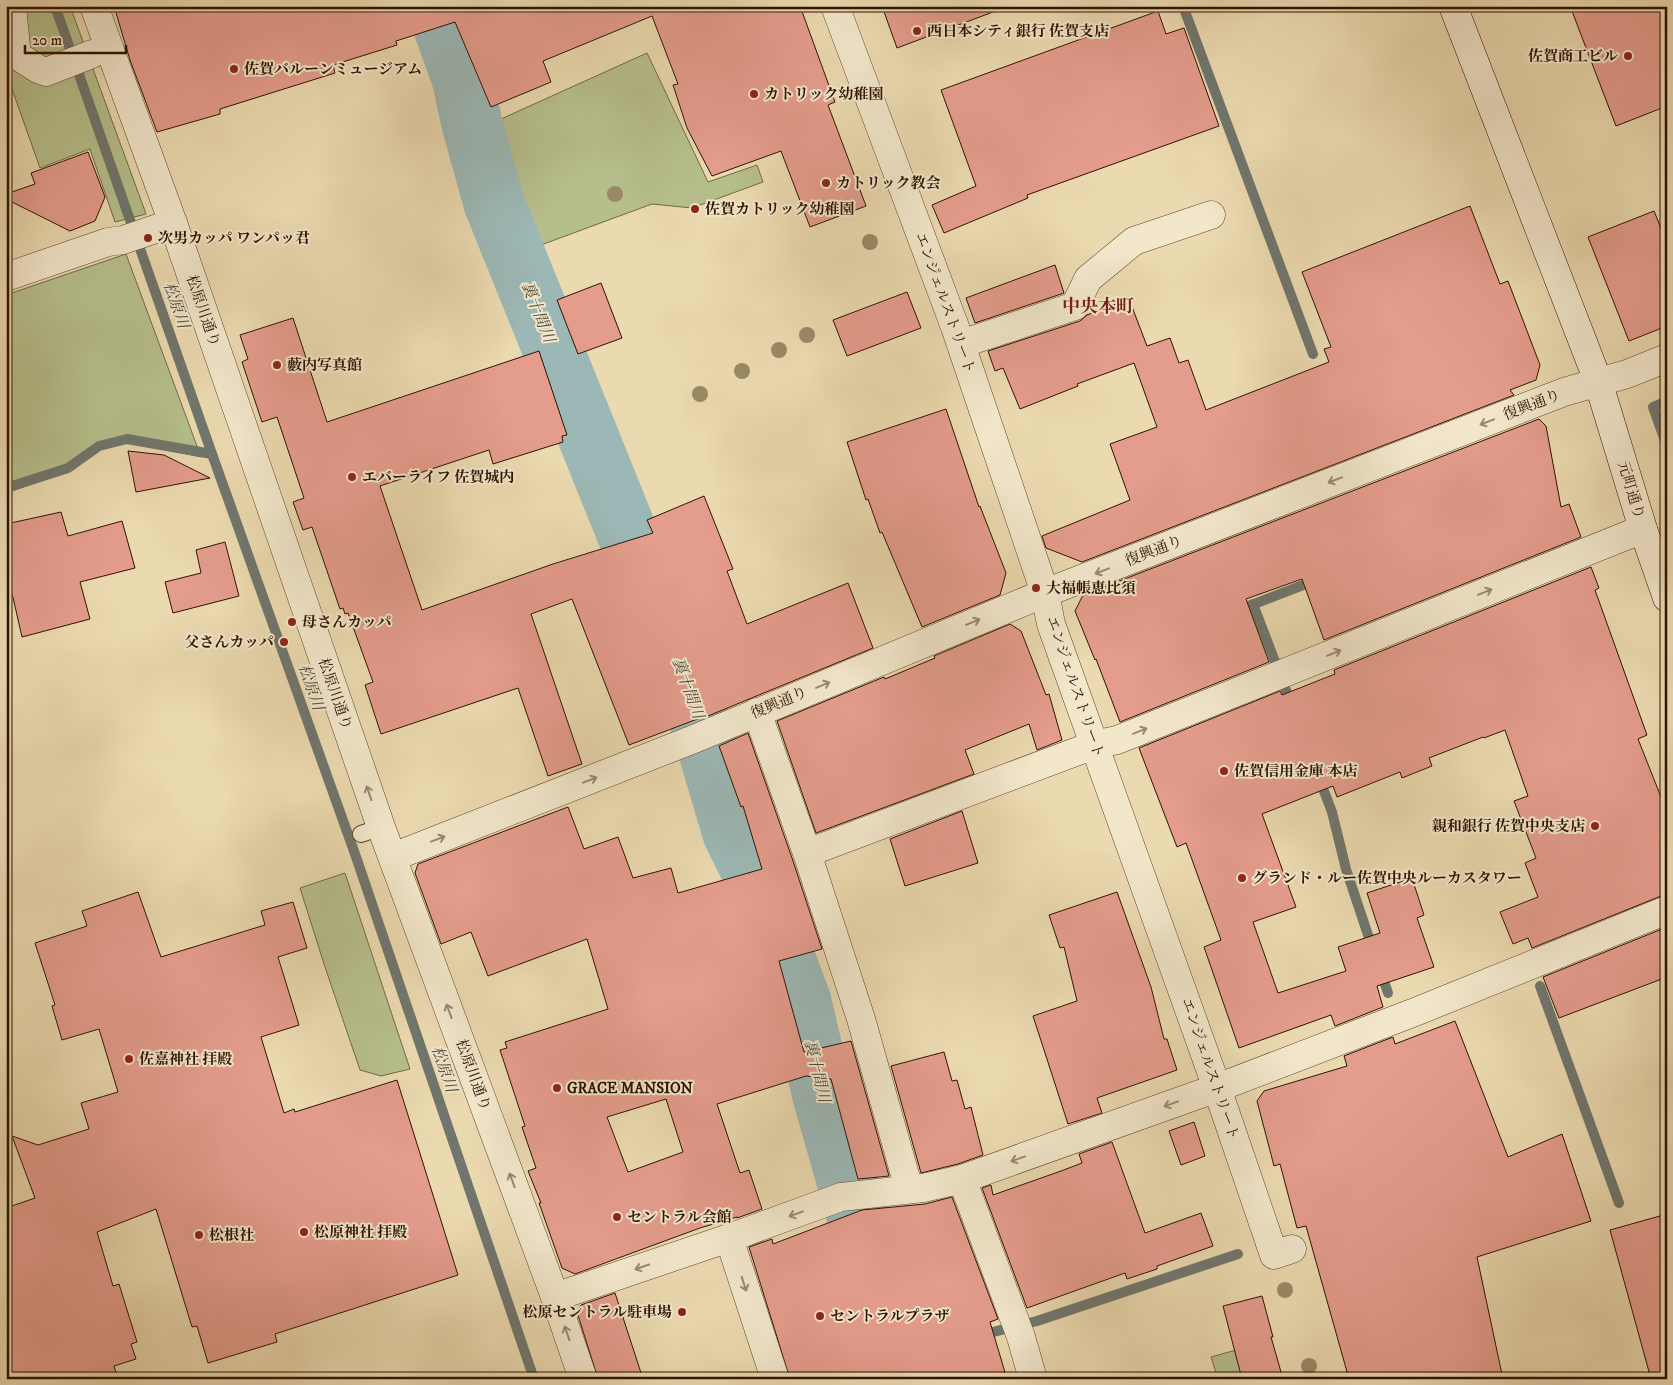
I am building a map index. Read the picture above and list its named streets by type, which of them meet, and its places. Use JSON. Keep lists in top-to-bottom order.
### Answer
{
  "streets": {
    "street": [
      "エンジェルストリート",
      "松原川通り",
      "復興通り",
      "元町通り"
    ]
  },
  "crossings": [
    ["エンジェルストリート", "復興通り"],
    ["松原川通り", "復興通り"],
    ["復興通り", "元町通り"]
  ],
  "one_way": ["松原川通り"],
  "districts": ["中央本町"],
  "water": ["松原川", "裏十間川"],
  "places": [
    "西日本シティ銀行 佐賀支店",
    "佐賀商工ビル",
    "佐賀バルーンミュージアム",
    "カトリック幼稚園",
    "カトリック教会",
    "佐賀カトリック幼稚園",
    "次男カッパ ワンパッ君",
    "藪内写真館",
    "エバーライフ 佐賀城内",
    "大福帳恵比須",
    "母さんカッパ",
    "父さんカッパ",
    "佐賀信用金庫 本店",
    "親和銀行 佐賀中央支店",
    "グランド・ルー佐賀中央ルーカスタワー",
    "佐嘉神社 拝殿",
    "GRACE MANSION",
    "セントラル会館",
    "松原神社 拝殿",
    "松根社",
    "松原セントラル駐車場",
    "セントラルプラザ"
  ],
  "scale_bar": "20 m"
}
